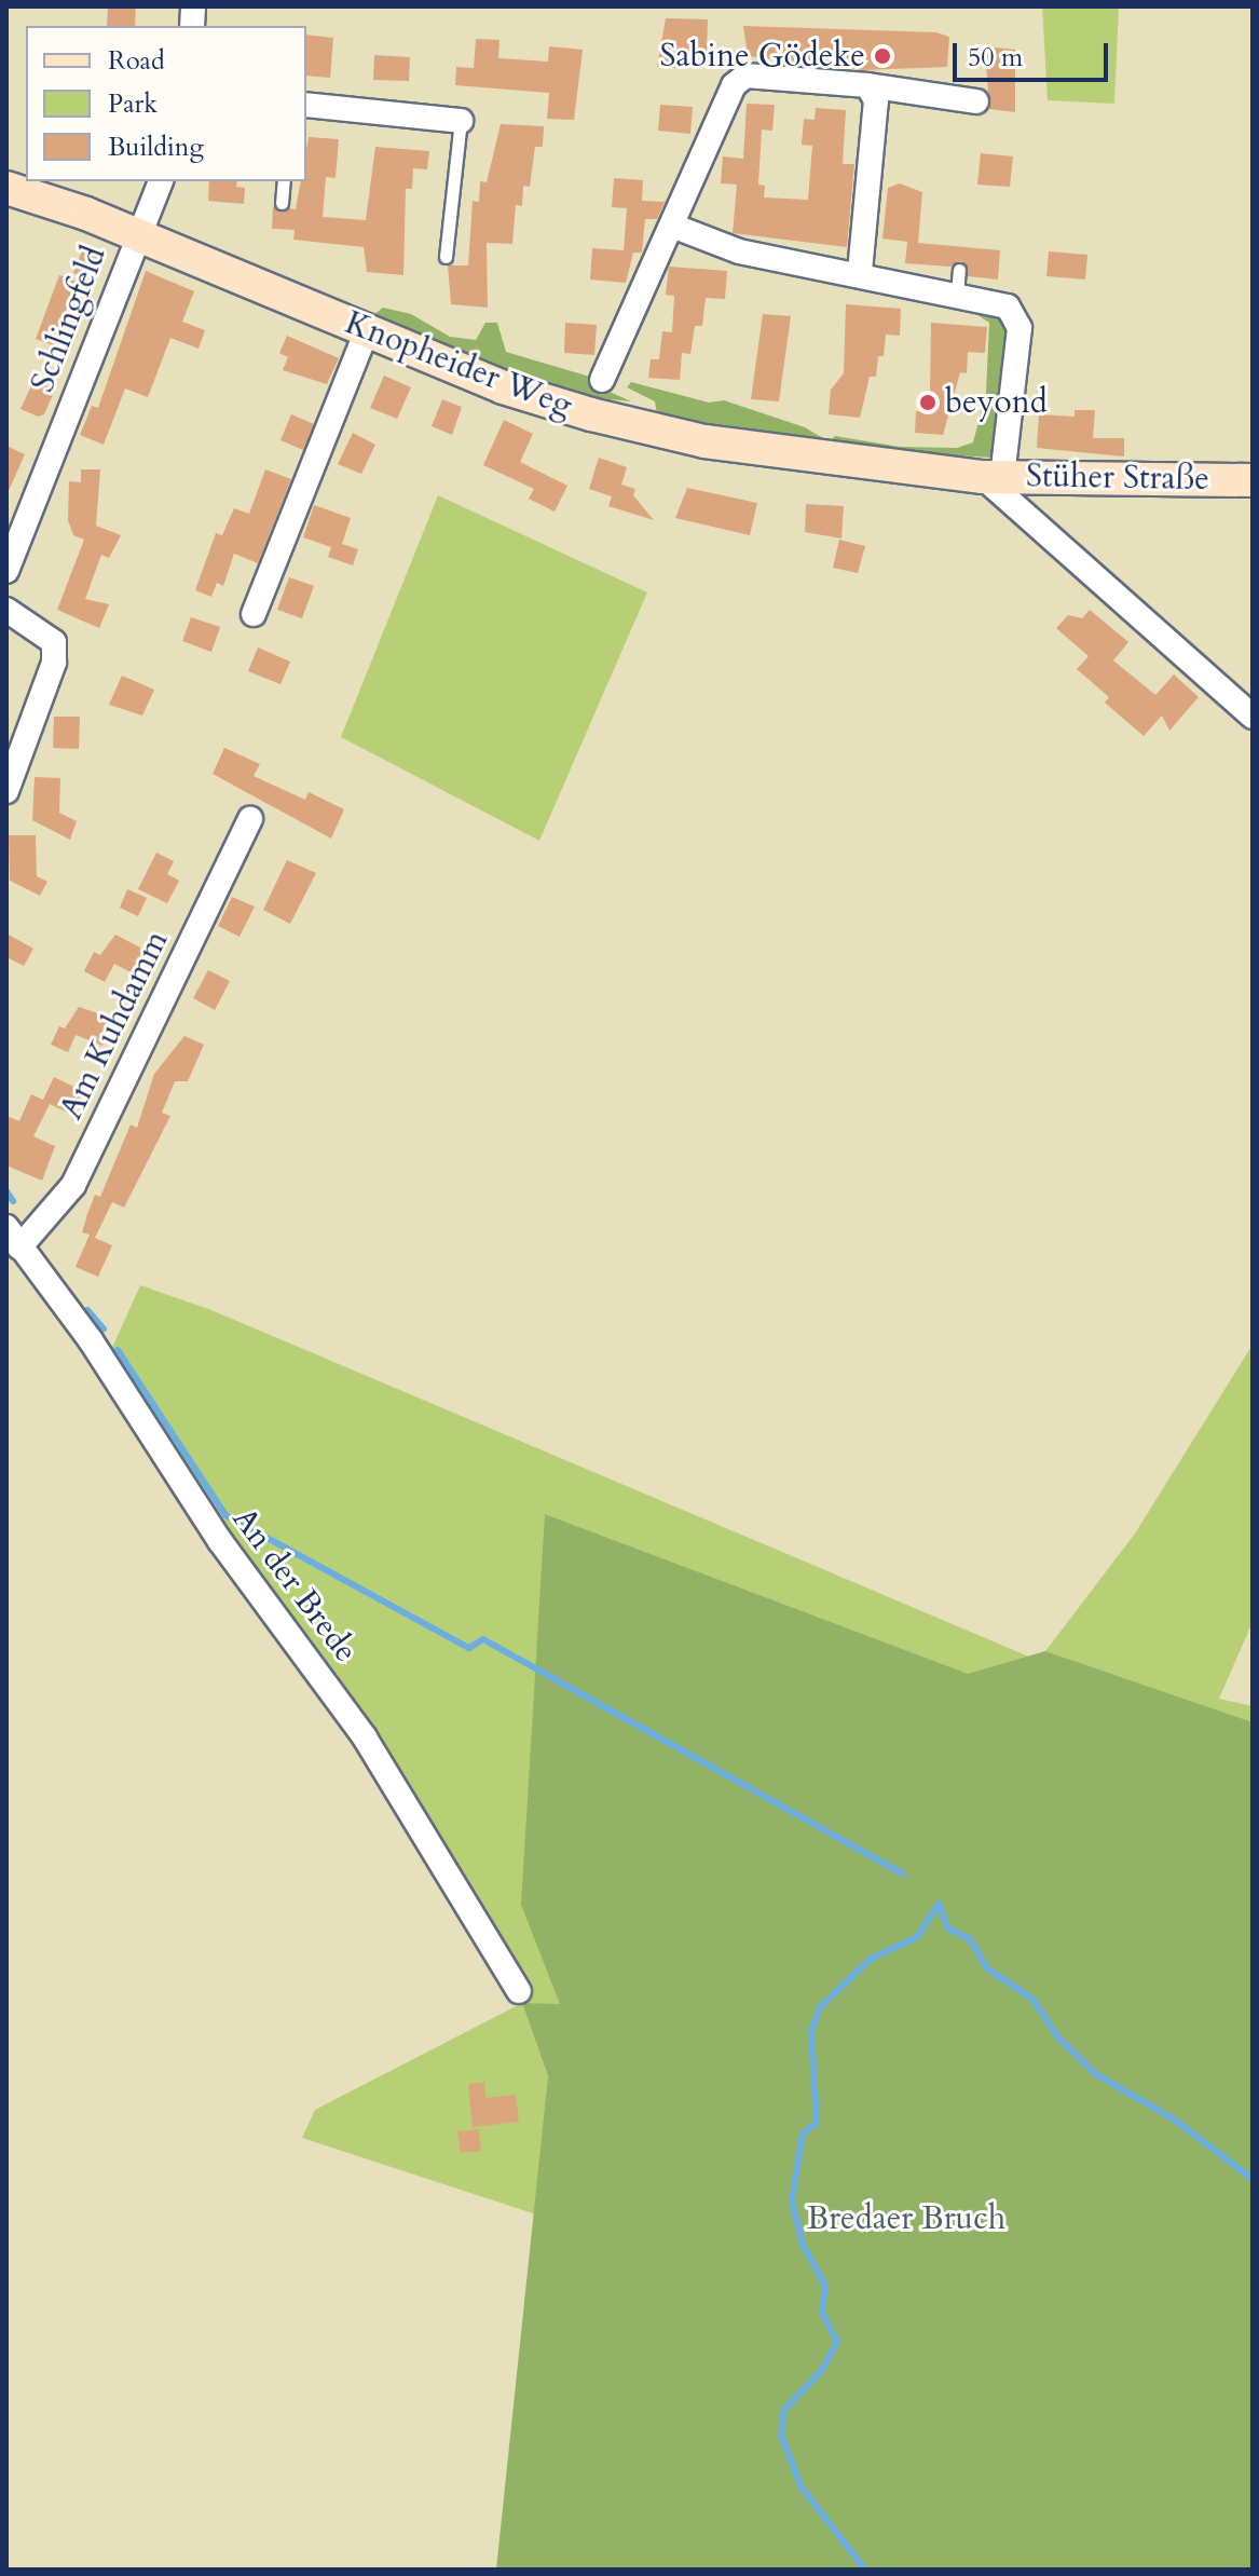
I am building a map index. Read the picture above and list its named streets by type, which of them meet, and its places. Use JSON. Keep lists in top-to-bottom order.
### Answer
{
  "streets": {
    "main road": ["Knopheider Weg", "Stüher Straße"],
    "street": ["Schlingfeld", "Am Kuhdamm", "An der Brede"]
  },
  "crossings": [
    ["Schlingfeld", "Knopheider Weg"],
    ["Knopheider Weg", "Stüher Straße"],
    ["Am Kuhdamm", "An der Brede"]
  ],
  "parks": ["Bredaer Bruch"],
  "places": ["Sabine Gödeke", "beyond"],
  "legend": ["Road", "Park", "Building"],
  "scale_bar": "50 m"
}
